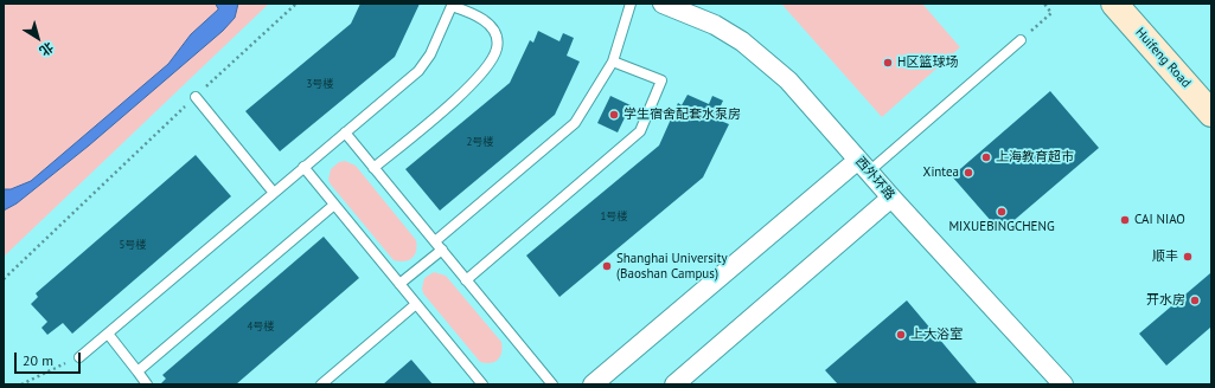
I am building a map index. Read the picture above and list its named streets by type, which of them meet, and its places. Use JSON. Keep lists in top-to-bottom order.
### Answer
{
  "streets": {
    "street": ["Huifeng Road", "西外环路"]
  },
  "places": [
    "H区篮球场",
    "学生宿舍配套水泵房",
    "上海教育超市",
    "Xintea",
    "MIXUEBINGCHENG",
    "CAI NIAO",
    "顺丰",
    "Shanghai University (Baoshan Campus)",
    "开水房",
    "上大浴室"
  ],
  "house_numbers": [
    "3号楼",
    "2号楼",
    "1号楼",
    "5号楼",
    "4号楼"
  ],
  "scale_bar": "20 m",
  "north": "bottom right"
}
